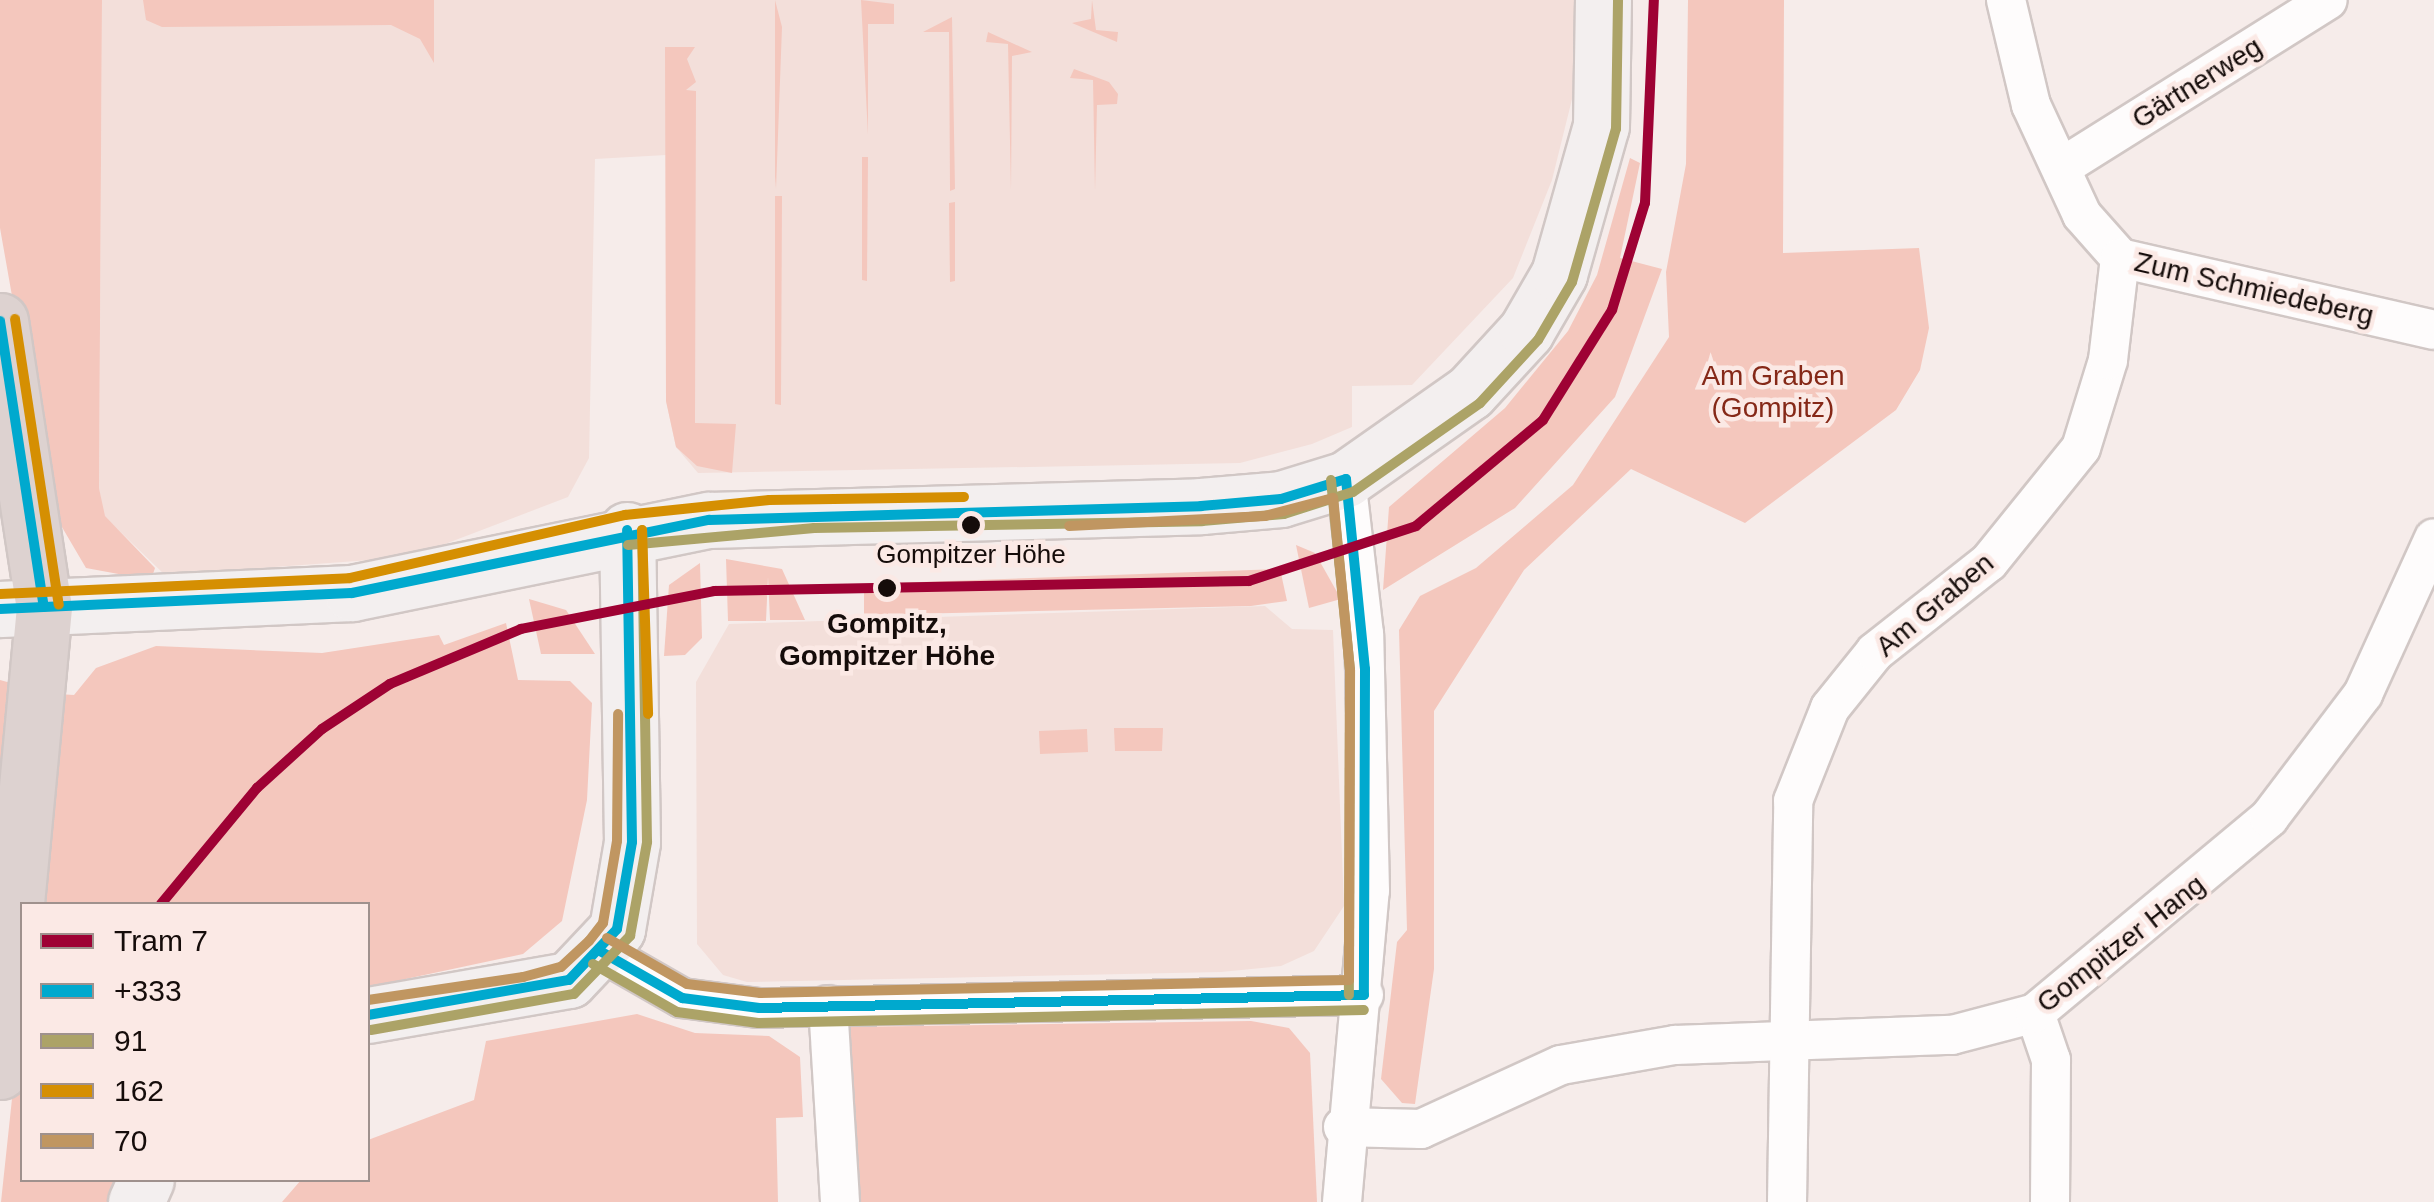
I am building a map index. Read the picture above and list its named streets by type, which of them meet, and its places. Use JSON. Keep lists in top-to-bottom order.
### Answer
{
  "streets": {
    "street": [
      "Gärtnerweg",
      "Zum Schmiedeberg",
      "Am Graben",
      "Gompitzer Hang"
    ]
  },
  "crossings": [
    ["Gärtnerweg", "Zum Schmiedeberg"],
    ["Zum Schmiedeberg", "Am Graben"],
    ["Am Graben", "Gompitzer Hang"]
  ],
  "parks": ["Am Graben (Gompitz)"],
  "places": ["Gompitzer Höhe", "Gompitz, Gompitzer Höhe"],
  "lines": [
    "tram line 7",
    "transit line 91",
    "transit line 162",
    "transit line +333",
    "transit line 70"
  ],
  "legend": [
    "Tram 7",
    "+333",
    "91",
    "162",
    "70"
  ]
}
